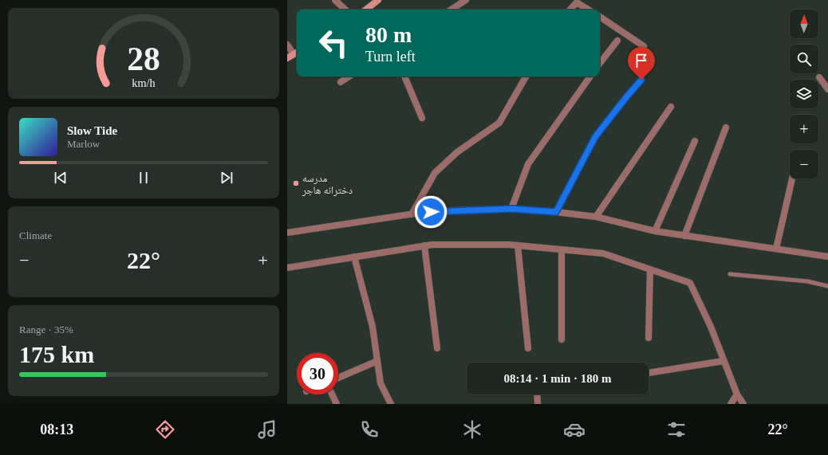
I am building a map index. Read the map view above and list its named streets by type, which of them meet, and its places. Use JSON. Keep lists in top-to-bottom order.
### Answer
{
  "places": ["مدرسه دخترانه هاجر"],
  "north": "top",
  "page": {
    "map_buttons": ["+", "−"],
    "turn": ["80 m", "Turn left"],
    "song": ["Slow Tide", "Marlow"],
    "tile": [
      "Climate",
      ["Range · 35%", "175 km"]
    ],
    "heat": ["−", "22°", "+"],
    "limit": "30",
    "trip": "08:14 · 1 min · 180 m",
    "tabs": ["08:13", "22°"],
    "gauge": ["28", "km/h"]
  }
}
